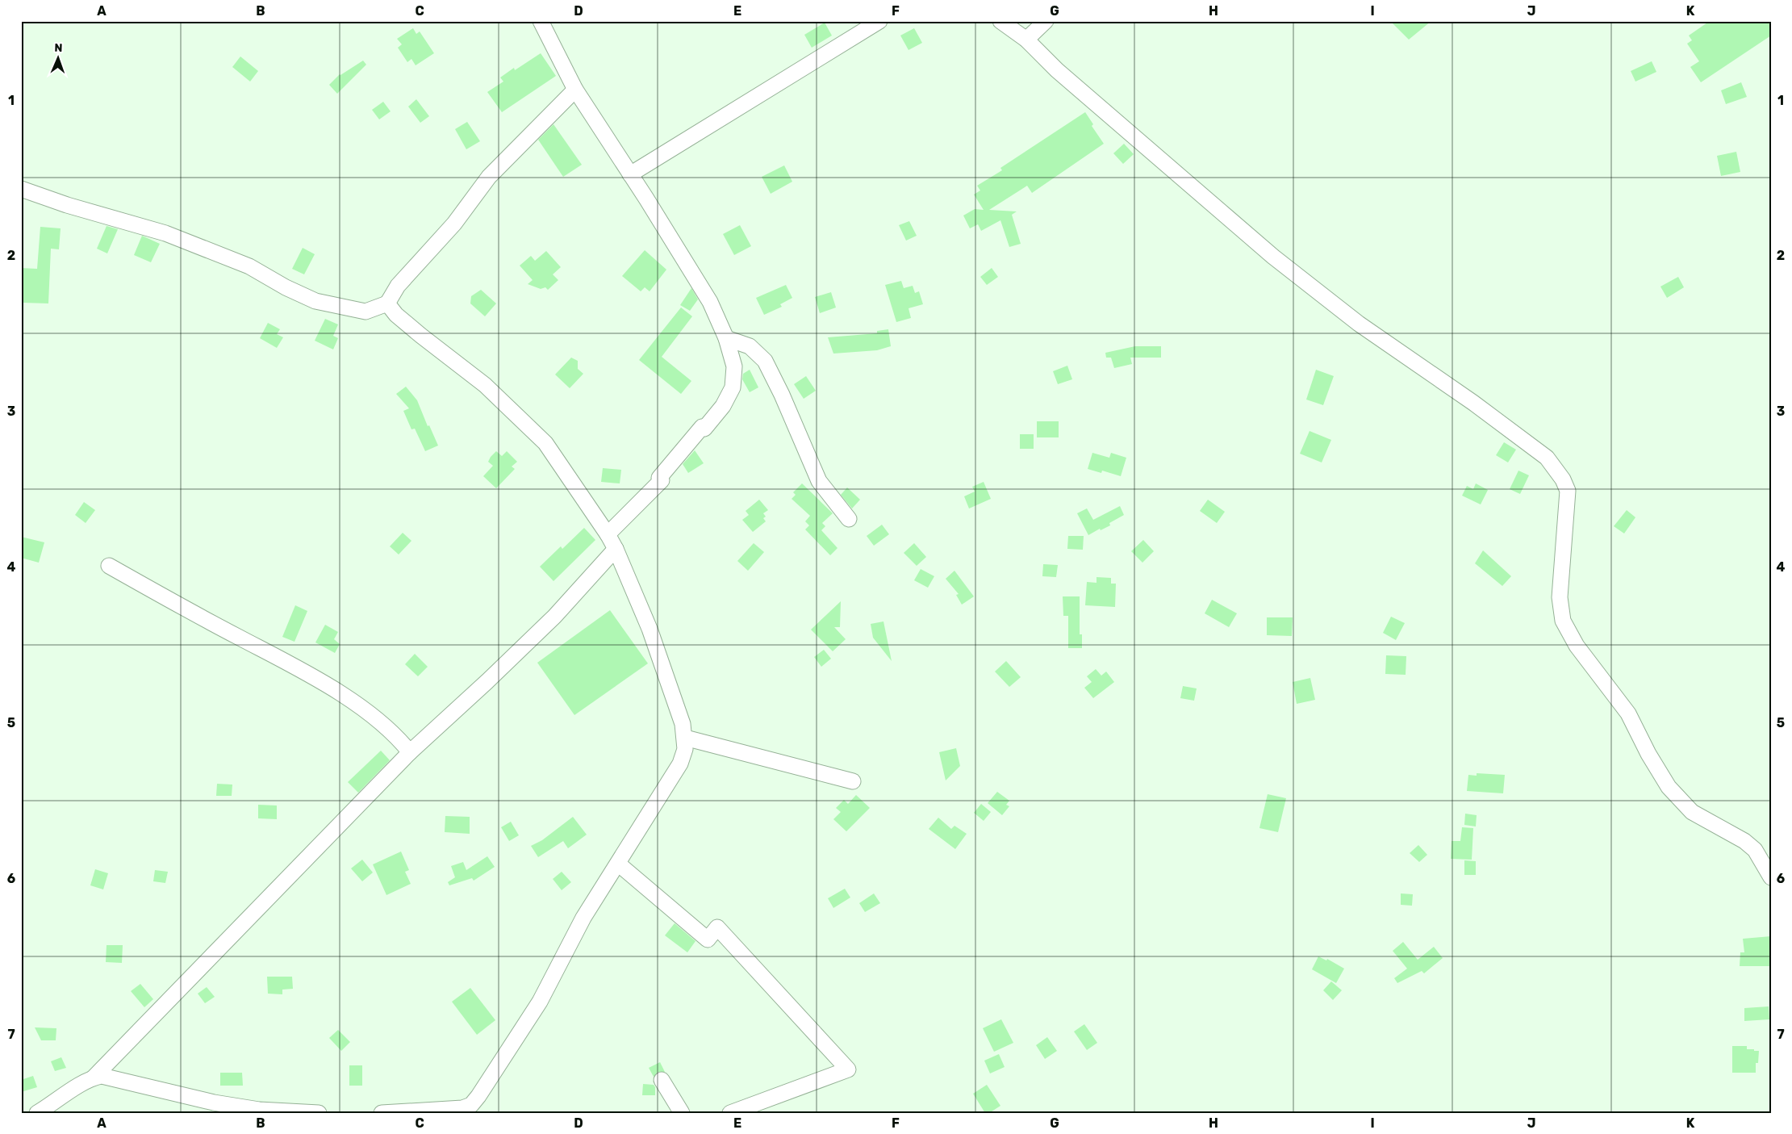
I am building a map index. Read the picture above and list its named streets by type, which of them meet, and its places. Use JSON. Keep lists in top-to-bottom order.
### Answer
{
  "north": "top",
  "grid": {
    "columns": [
      "A",
      "B",
      "C",
      "D",
      "E",
      "F",
      "G",
      "H",
      "I",
      "J",
      "K"
    ],
    "rows": [
      "1",
      "2",
      "3",
      "4",
      "5",
      "6",
      "7"
    ]
  }
}
